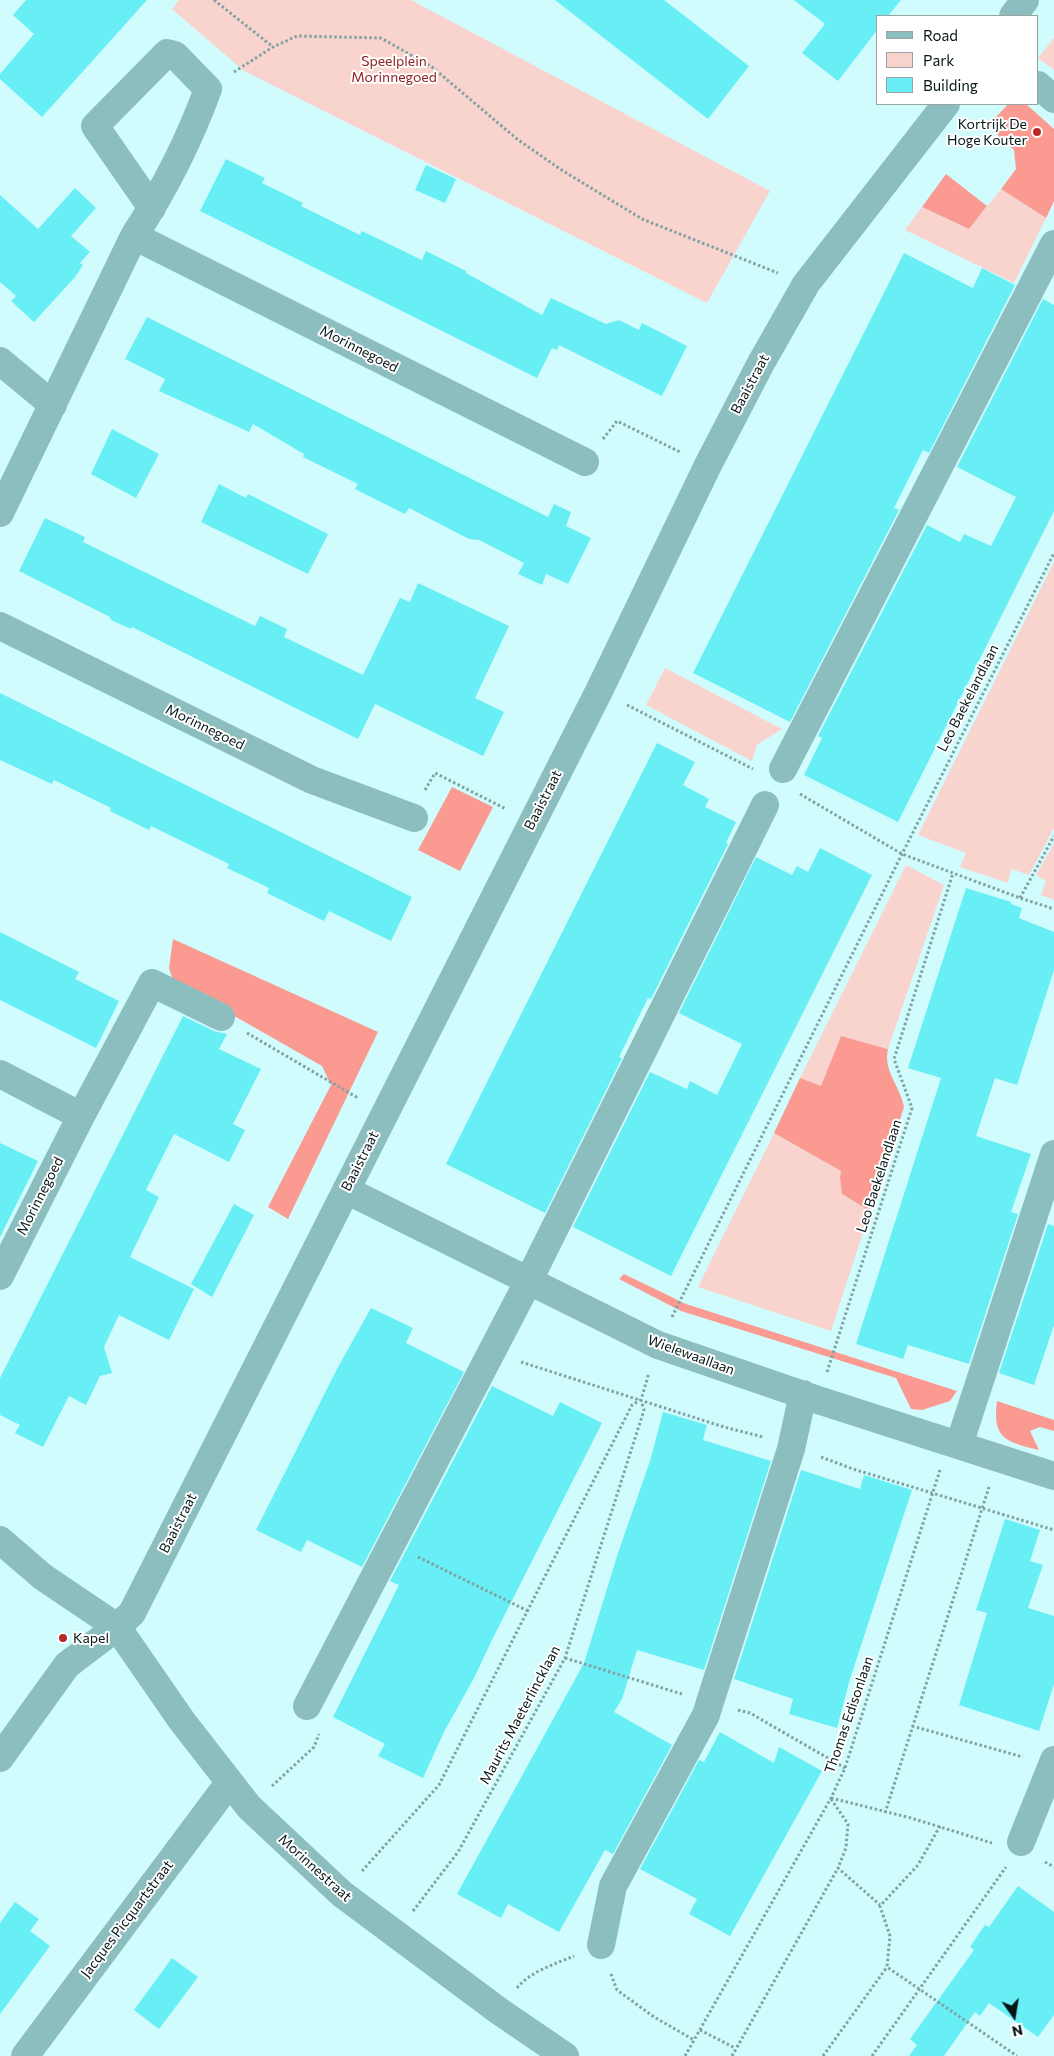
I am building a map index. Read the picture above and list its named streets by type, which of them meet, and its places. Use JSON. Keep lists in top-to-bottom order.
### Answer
{
  "streets": {
    "street": [
      "Morinnegoed",
      "Baaistraat",
      "Wielewaallaan",
      "Morinnestraat",
      "Jacques Picquartstraat"
    ],
    "path": ["Leo Baekelandlaan", "Maurits Maeterlincklaan", "Thomas Edisonlaan"]
  },
  "crossings": [
    ["Baaistraat", "Wielewaallaan"],
    ["Baaistraat", "Morinnestraat"],
    ["Leo Baekelandlaan", "Wielewaallaan"],
    ["Leo Baekelandlaan", "Maurits Maeterlincklaan"],
    ["Wielewaallaan", "Maurits Maeterlincklaan"],
    ["Wielewaallaan", "Thomas Edisonlaan"],
    ["Maurits Maeterlincklaan", "Morinnestraat"],
    ["Morinnestraat", "Jacques Picquartstraat"]
  ],
  "parks": ["Speelplein Morinnegoed"],
  "places": ["Kortrijk De Hoge Kouter", "Kapel"],
  "legend": ["Road", "Park", "Building"],
  "north": "bottom"
}
